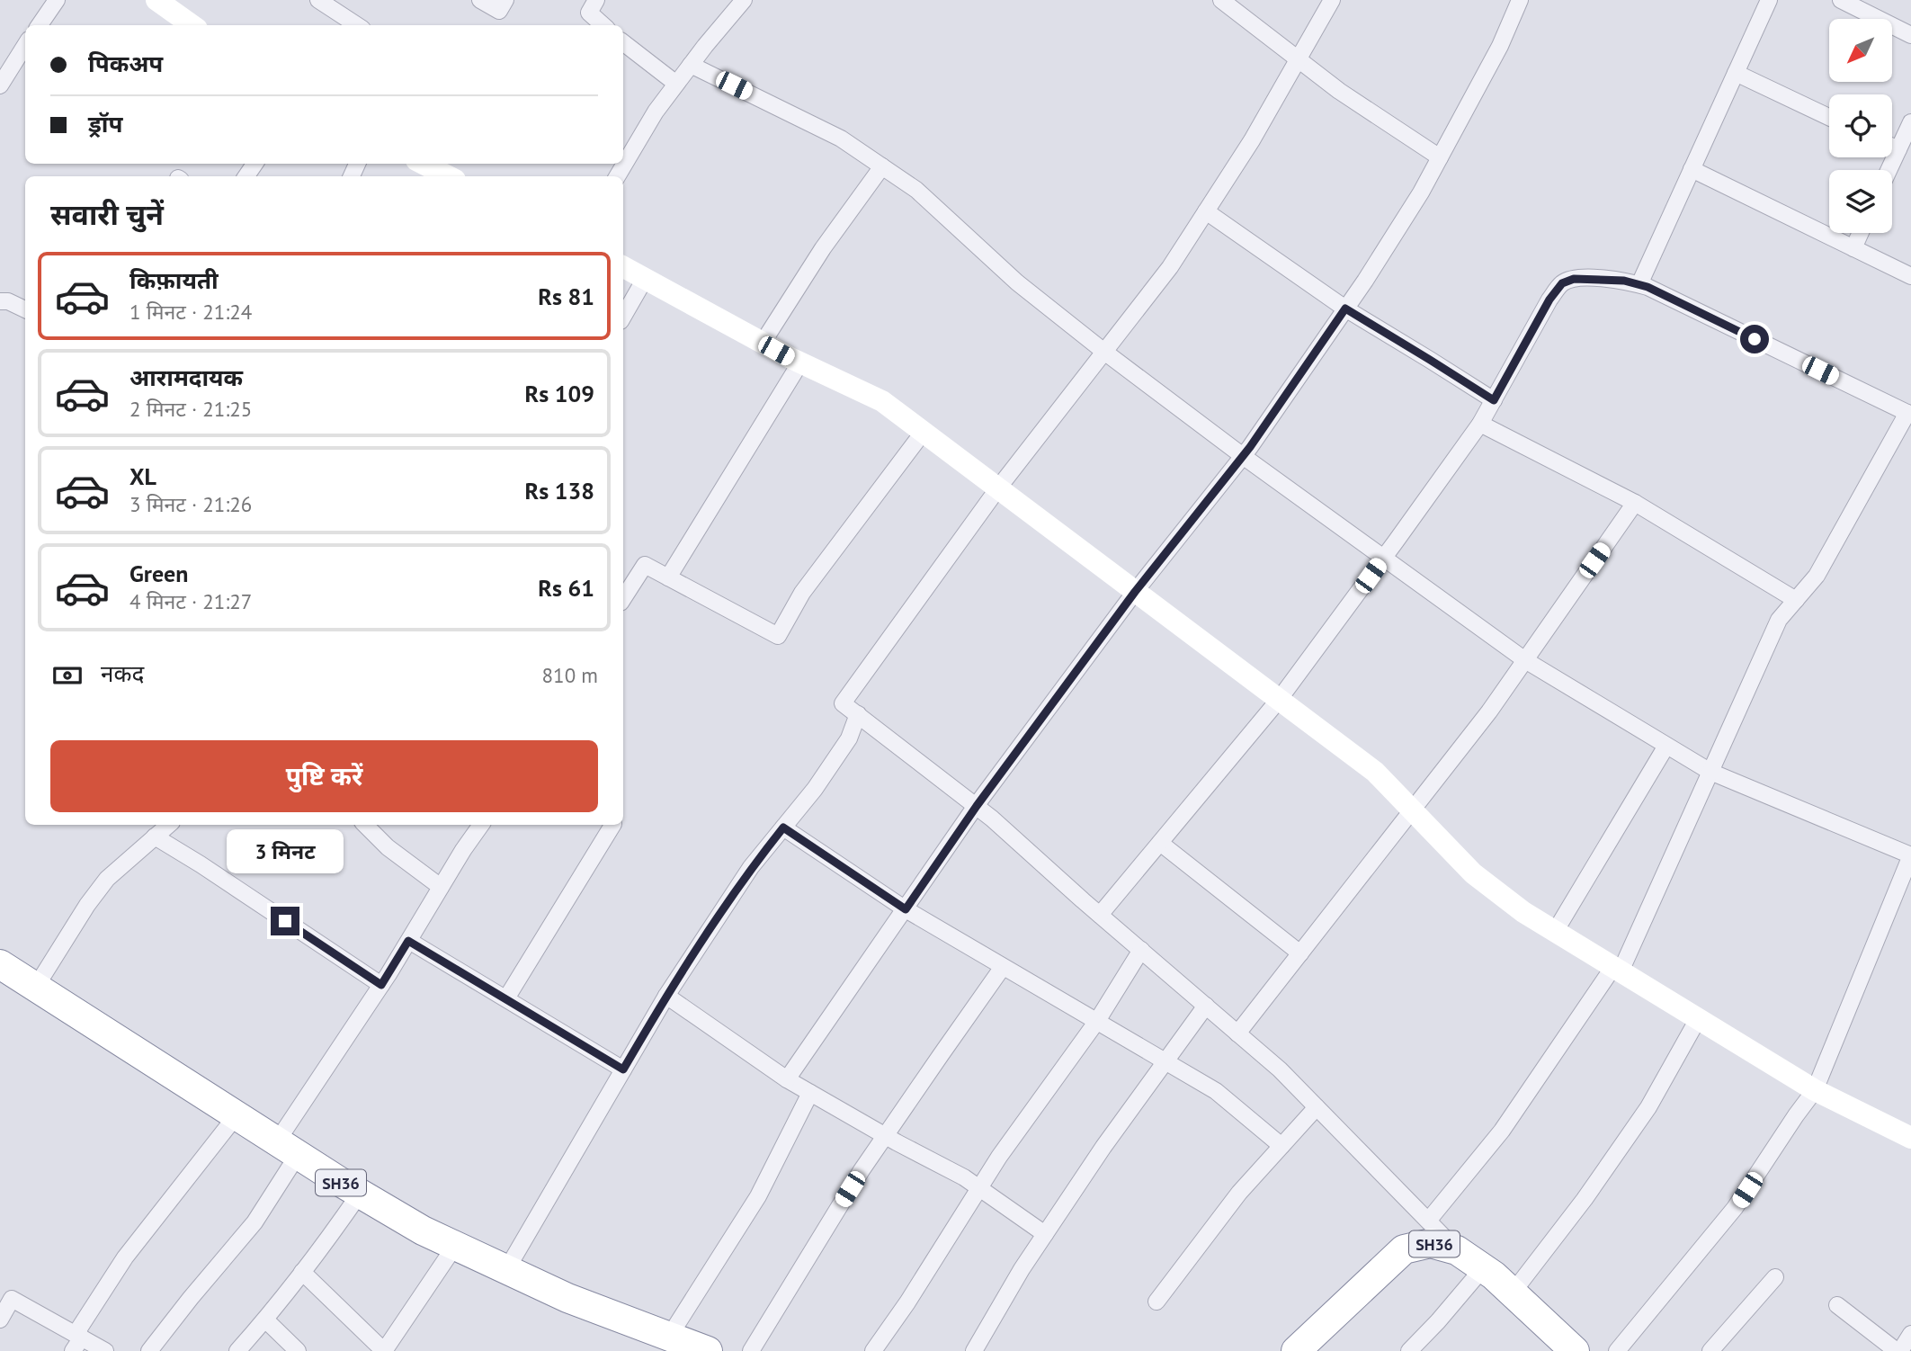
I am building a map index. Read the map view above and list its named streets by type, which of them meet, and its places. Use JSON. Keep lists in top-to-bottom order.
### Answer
{
  "streets": {
    "highway": ["SH36"]
  },
  "north": "bottom left",
  "page": {
    "banner": ["पिकअप", "ड्रॉप"],
    "heading": "सवारी चुनें",
    "list": [
      {
        "name": "किफ़ायती",
        "note": "1 मिनट · 21:24",
        "value": "Rs 81"
      },
      {
        "name": "आरामदायक",
        "note": "2 मिनट · 21:25",
        "value": "Rs 109"
      },
      {
        "name": "XL",
        "note": "3 मिनट · 21:26",
        "value": "Rs 138"
      },
      {
        "name": "Green",
        "note": "4 मिनट · 21:27",
        "value": "Rs 61"
      }
    ],
    "pay": ["नकद", "810 m"],
    "buttons": "पुष्टि करें",
    "bubble": "3 मिनट"
  }
}
